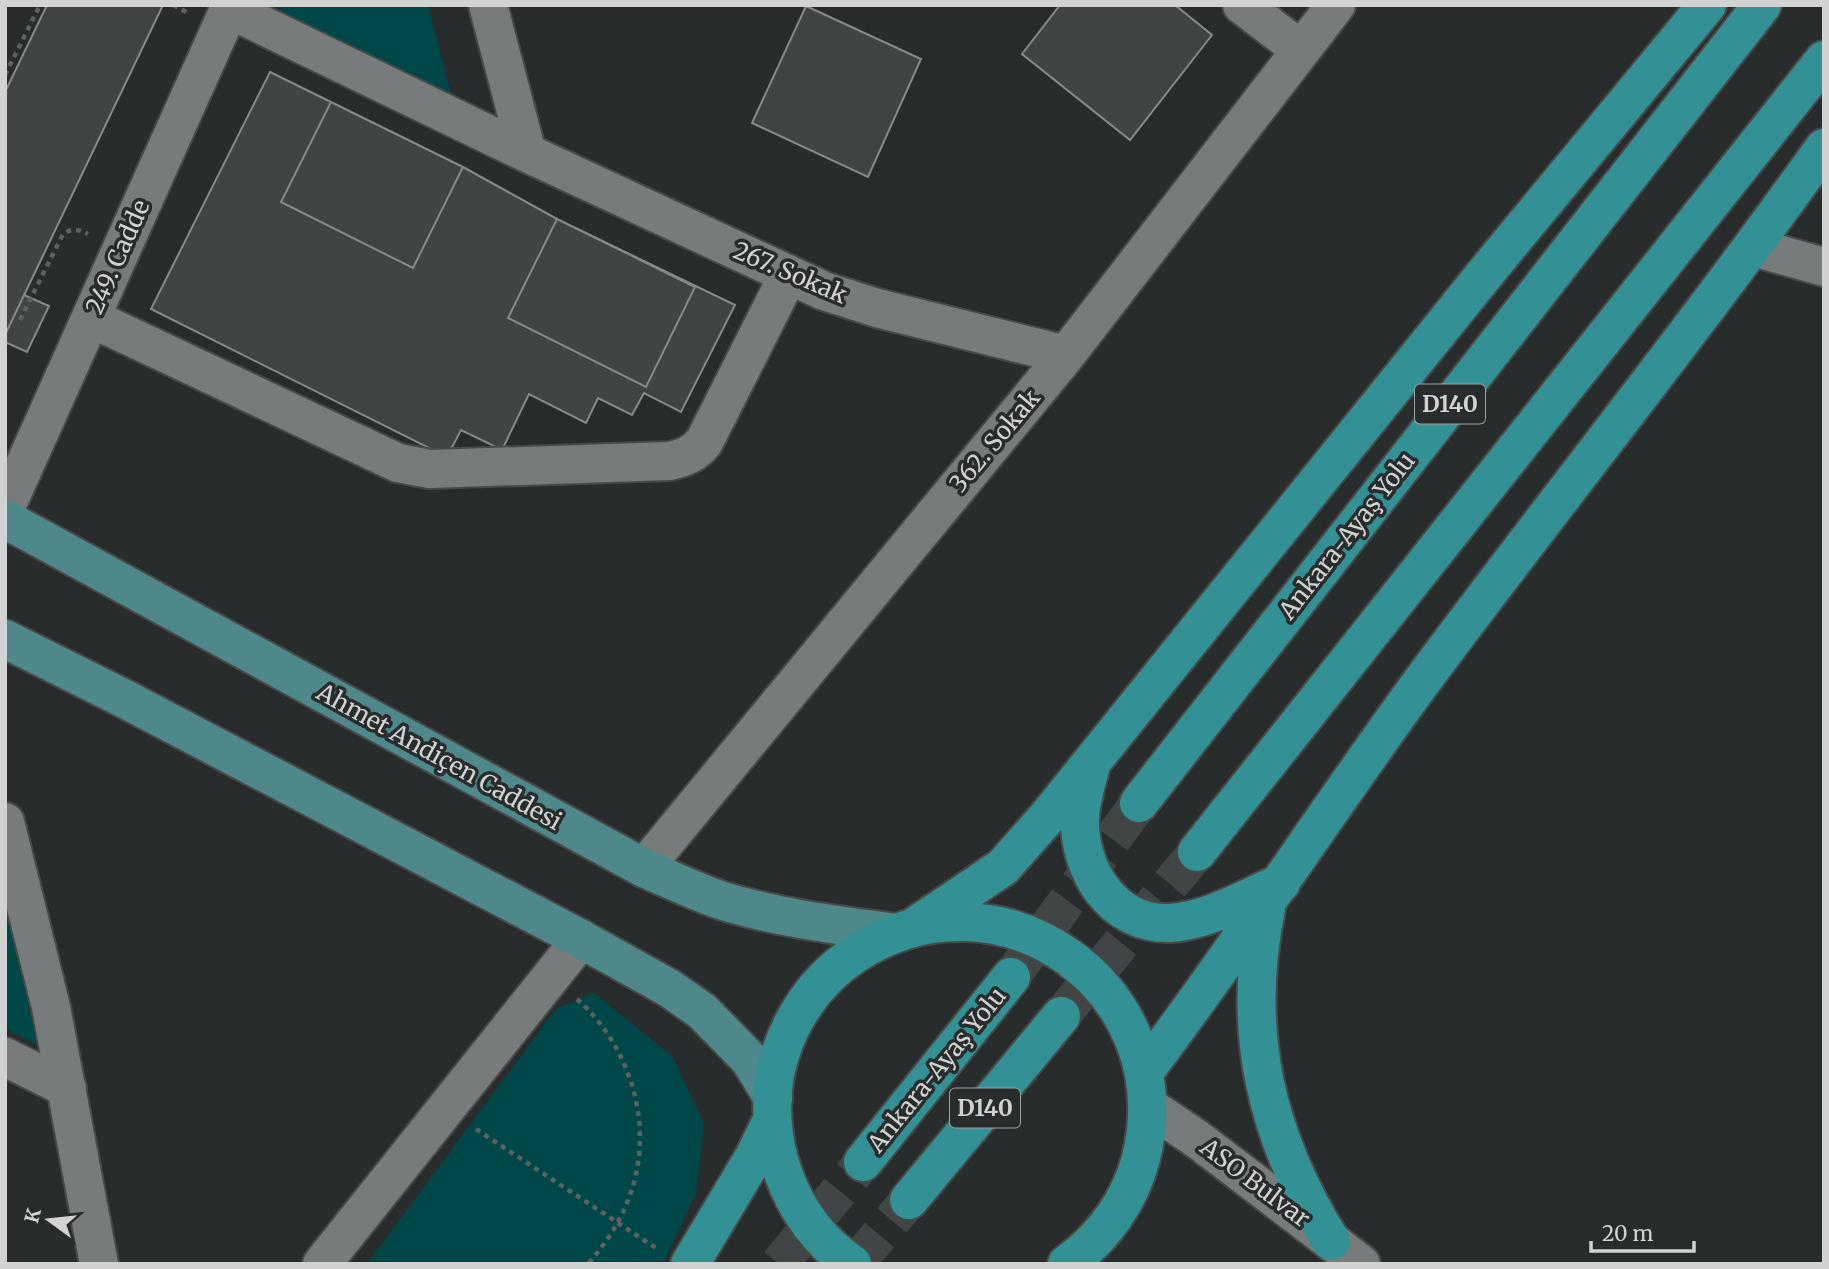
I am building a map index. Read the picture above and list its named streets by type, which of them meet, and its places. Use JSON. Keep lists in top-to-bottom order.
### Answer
{
  "streets": {
    "highway": ["D140", "Ankara-Ayaş Yolu"],
    "main road": ["Ahmet Andiçen Caddesi"],
    "street": [
      "249. Cadde",
      "267. Sokak",
      "362. Sokak",
      "ASO Bulvar"
    ]
  },
  "crossings": [
    ["249. Cadde", "267. Sokak"],
    ["267. Sokak", "362. Sokak"],
    ["362. Sokak", "Ahmet Andiçen Caddesi"]
  ],
  "scale_bar": "20 m",
  "north": "left"
}
